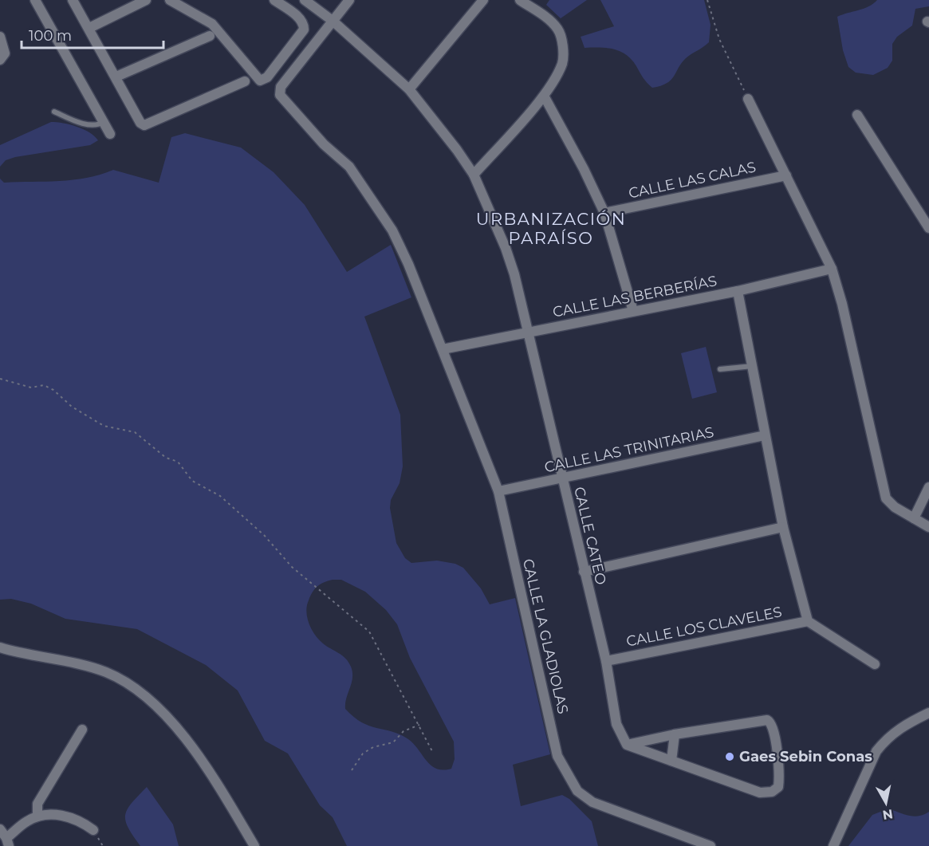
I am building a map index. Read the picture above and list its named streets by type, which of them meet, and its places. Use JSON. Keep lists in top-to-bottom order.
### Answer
{
  "streets": {
    "street": [
      "CALLE LAS CALAS",
      "CALLE LAS BERBERÍAS",
      "CALLE LAS TRINITARIAS",
      "CALLE CATEO",
      "CALLE LOS CLAVELES",
      "CALLE LA GLADIOLAS"
    ]
  },
  "crossings": [
    ["CALLE LAS BERBERÍAS", "CALLE CATEO"],
    ["CALLE LAS BERBERÍAS", "CALLE LA GLADIOLAS"],
    ["CALLE LAS TRINITARIAS", "CALLE CATEO"],
    ["CALLE LAS TRINITARIAS", "CALLE LA GLADIOLAS"],
    ["CALLE CATEO", "CALLE LOS CLAVELES"],
    ["CALLE CATEO", "CALLE LA GLADIOLAS"]
  ],
  "districts": ["URBANIZACIÓN PARAÍSO"],
  "places": ["Gaes Sebin Conas"],
  "scale_bar": "100 m",
  "north": "bottom"
}
